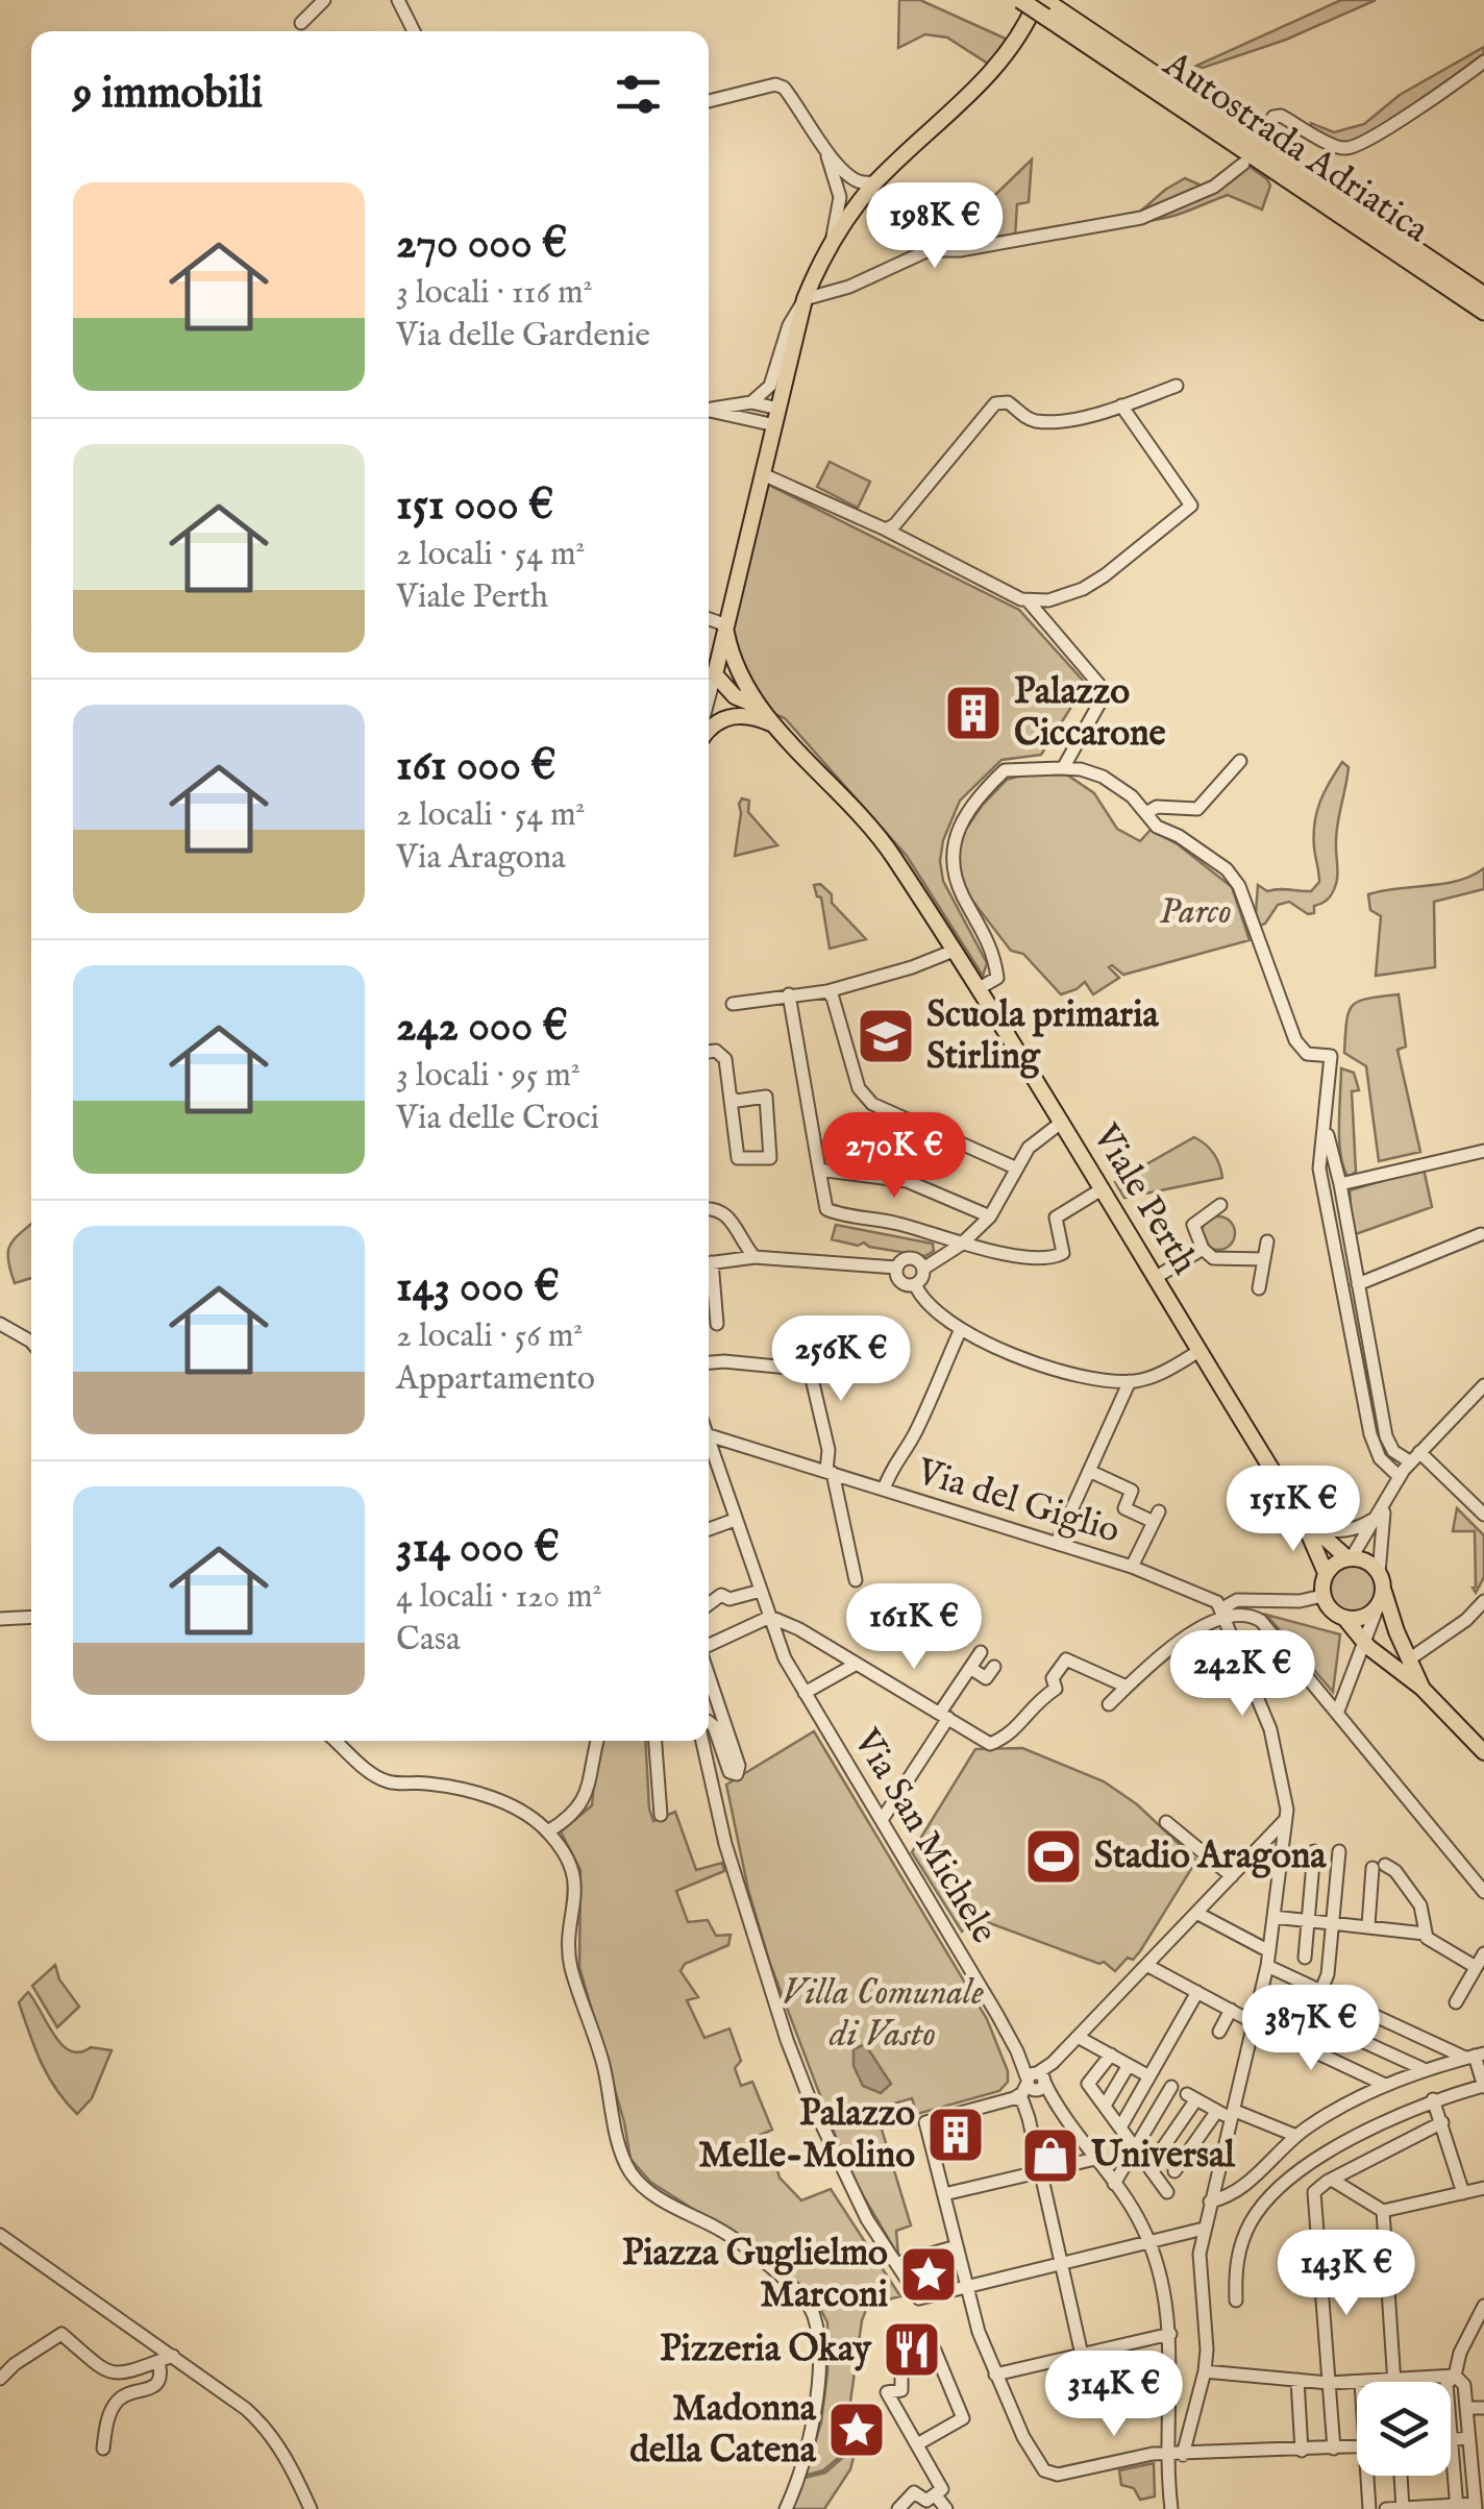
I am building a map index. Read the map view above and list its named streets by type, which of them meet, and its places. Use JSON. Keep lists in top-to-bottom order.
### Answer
{
  "streets": {
    "highway": ["Autostrada Adriatica"],
    "main road": ["Viale Perth"],
    "street": ["Via del Giglio", "Via San Michele"]
  },
  "parks": ["Parco", "Villa Comunale di Vasto"],
  "places": {
    "building": ["Palazzo Ciccarone", "Palazzo Melle-Molino"],
    "school or university": ["Scuola primaria Stirling"],
    "sports": ["Stadio Aragona"],
    "shop": ["Universal"],
    "place": ["Piazza Guglielmo Marconi", "Madonna della Catena"],
    "restaurant": ["Pizzeria Okay"]
  },
  "page": {
    "heading": "9 immobili",
    "list": [
      {
        "name": "270 000 €",
        "note": "3 locali · 116 m² · Via delle Gardenie"
      },
      {
        "name": "151 000 €",
        "note": "2 locali · 54 m² · Viale Perth"
      },
      {
        "name": "161 000 €",
        "note": "2 locali · 54 m² · Via Aragona"
      },
      {
        "name": "242 000 €",
        "note": "3 locali · 95 m² · Via delle Croci"
      },
      {
        "name": "143 000 €",
        "note": "2 locali · 56 m² · Appartamento"
      },
      {
        "name": "314 000 €",
        "note": "4 locali · 120 m² · Casa"
      }
    ],
    "price": [
      "198K €",
      "270K €",
      "256K €",
      "151K €",
      "161K €",
      "242K €",
      "387K €",
      "143K €",
      "314K €"
    ]
  }
}
